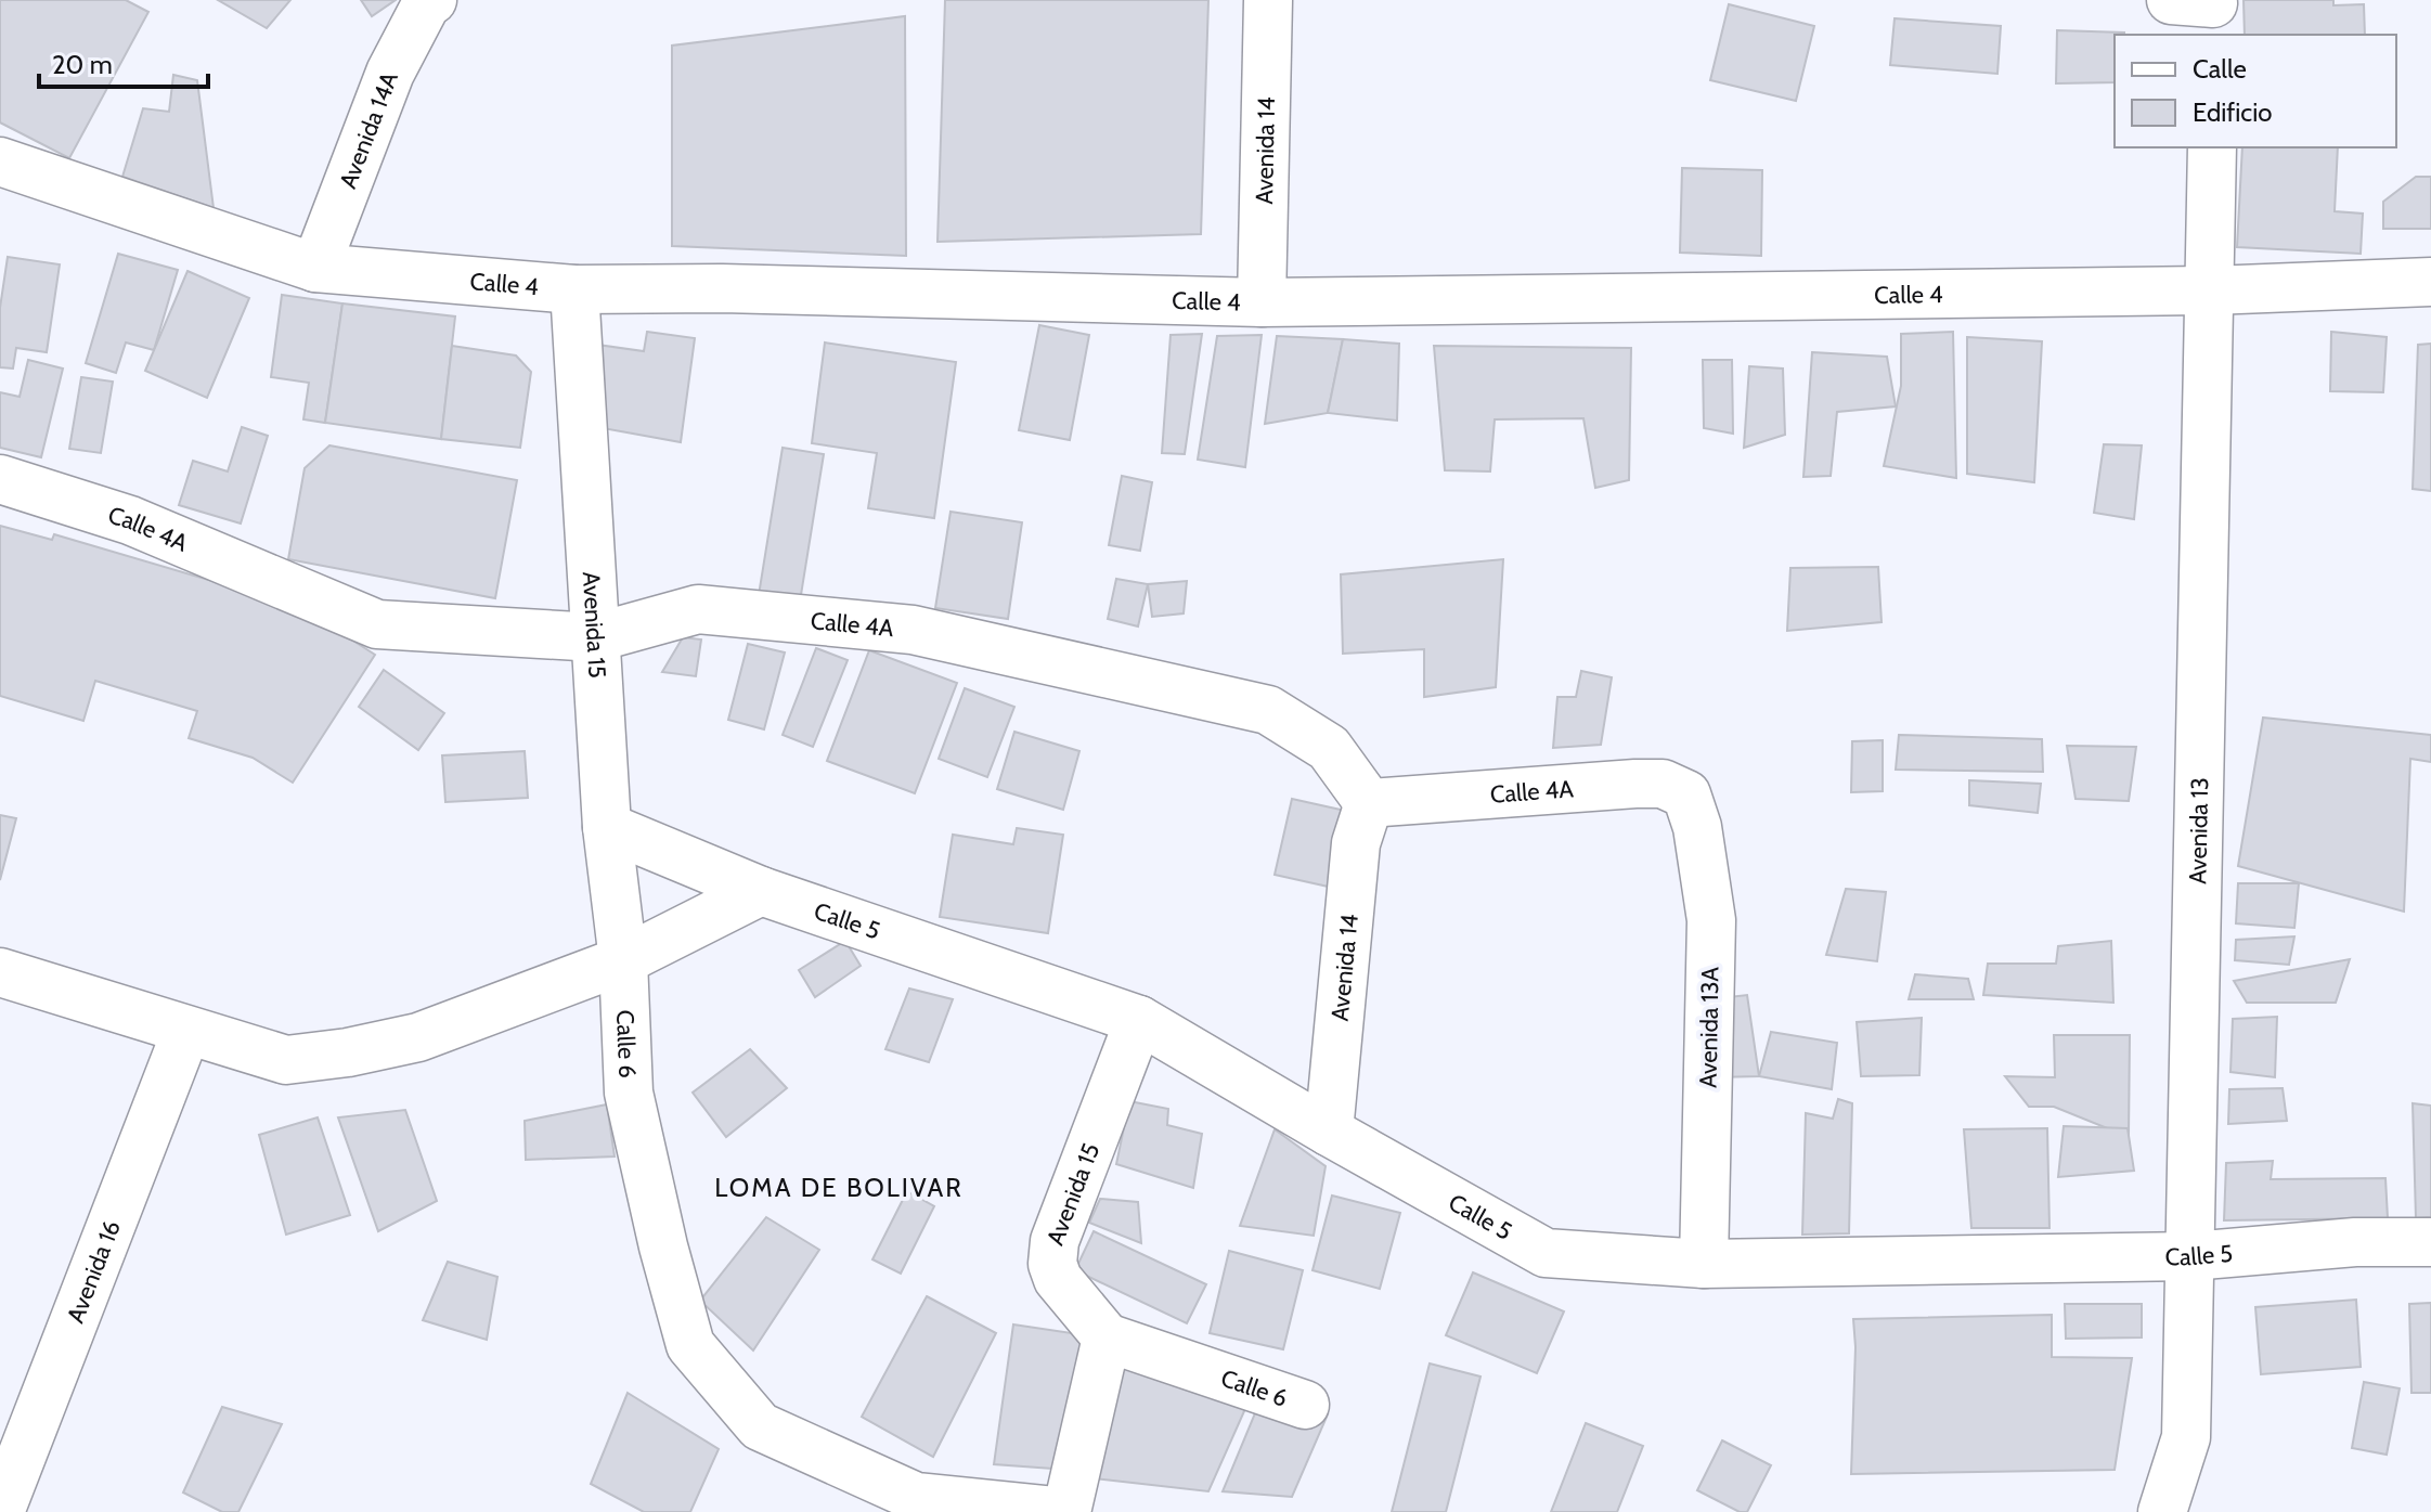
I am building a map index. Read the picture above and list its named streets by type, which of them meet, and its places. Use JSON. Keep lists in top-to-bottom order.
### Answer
{
  "streets": {
    "street": [
      "Avenida 14A",
      "Avenida 14",
      "Calle 4",
      "Calle 4A",
      "Avenida 15",
      "Avenida 13",
      "Calle 5",
      "Avenida 13A",
      "Calle 6",
      "Avenida 16"
    ]
  },
  "crossings": [
    ["Avenida 14A", "Calle 4"],
    ["Avenida 14", "Calle 4"],
    ["Avenida 14", "Calle 4A"],
    ["Avenida 14", "Calle 5"],
    ["Calle 4", "Avenida 15"],
    ["Calle 4", "Avenida 13"],
    ["Calle 4A", "Avenida 15"],
    ["Calle 4A", "Avenida 13A"],
    ["Avenida 15", "Calle 5"],
    ["Avenida 15", "Calle 6"],
    ["Avenida 13", "Calle 5"],
    ["Calle 5", "Avenida 13A"]
  ],
  "districts": ["LOMA DE BOLIVAR"],
  "legend": ["Calle", "Edificio"],
  "scale_bar": "20 m"
}
